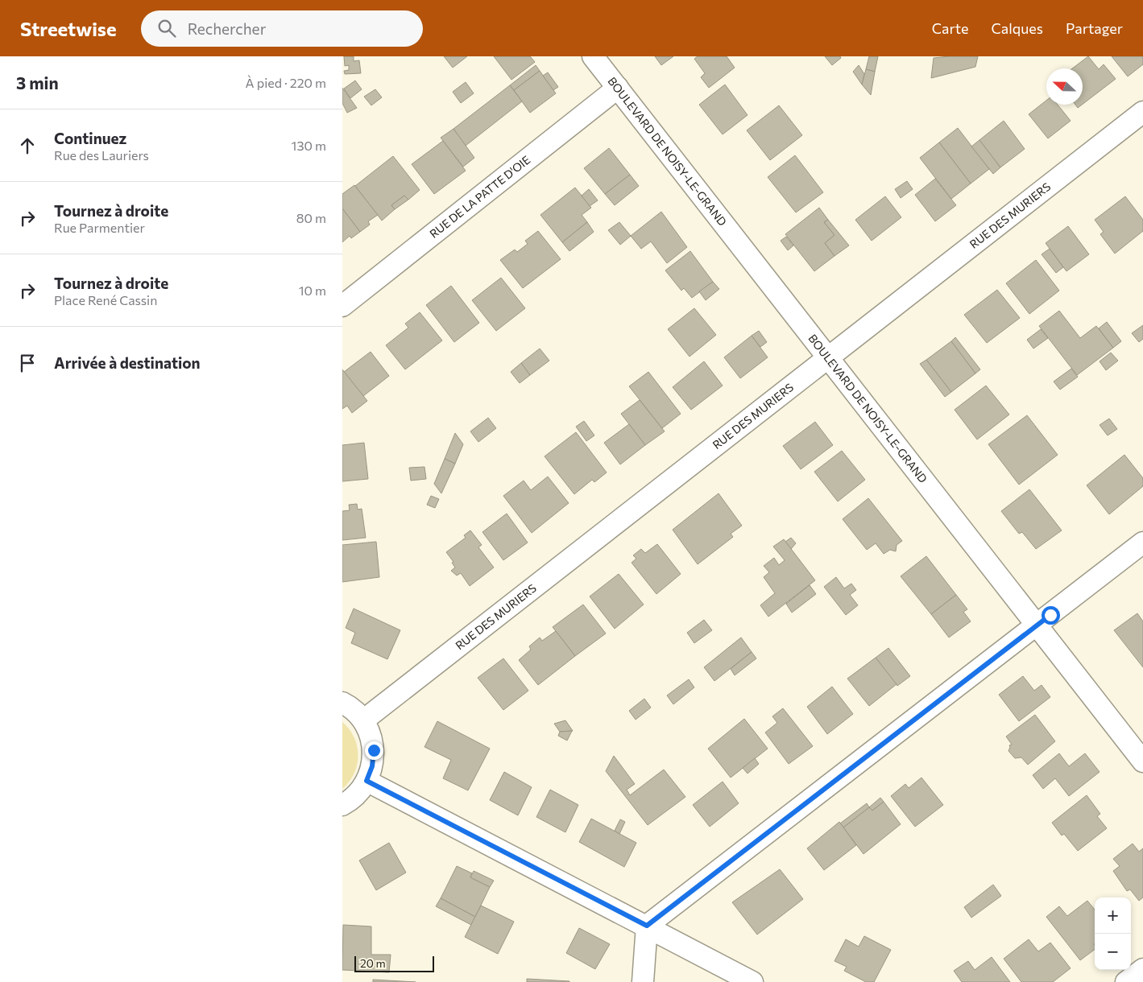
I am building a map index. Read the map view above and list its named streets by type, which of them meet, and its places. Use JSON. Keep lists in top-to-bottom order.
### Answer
{
  "streets": {
    "street": ["BOULEVARD DE NOISY-LE-GRAND", "RUE DE LA PATTE D'OIE", "RUE DES MURIERS"]
  },
  "crossings": [
    ["BOULEVARD DE NOISY-LE-GRAND", "RUE DE LA PATTE D'OIE"],
    ["BOULEVARD DE NOISY-LE-GRAND", "RUE DES MURIERS"]
  ],
  "scale_bar": "20 m",
  "north": "left",
  "page": {
    "header": "Streetwise",
    "search": "Rechercher",
    "nav": ["Carte", "Calques", "Partager"],
    "heading": ["3 min", "À pied · 220 m"],
    "list": [
      ["Continuez", "Rue des Lauriers", "130 m"],
      ["Tournez à droite", "Rue Parmentier", "80 m"],
      ["Tournez à droite", "Place René Cassin", "10 m"],
      "Arrivée à destination"
    ],
    "map_buttons": ["+", "−"],
    "scale": "20 m"
  }
}
